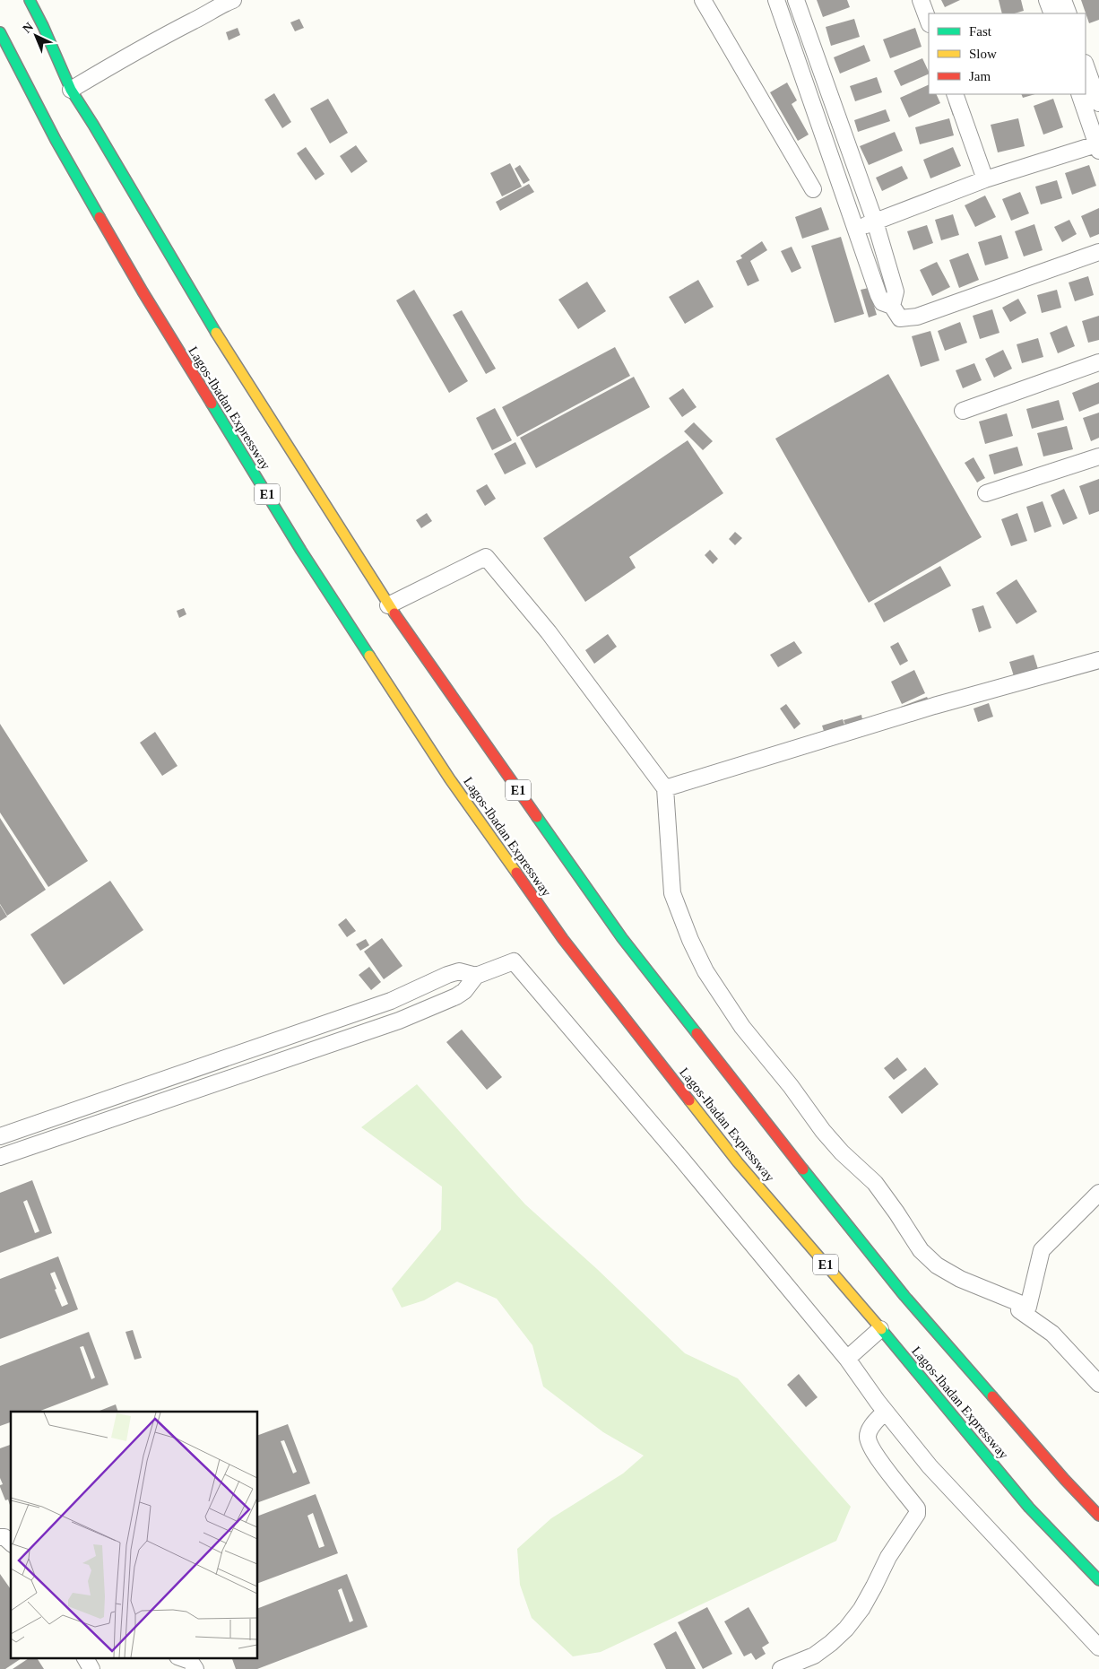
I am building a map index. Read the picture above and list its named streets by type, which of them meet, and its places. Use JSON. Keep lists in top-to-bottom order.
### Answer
{
  "streets": {
    "highway": ["Lagos-Ibadan Expressway", "E1"]
  },
  "legend": ["Fast", "Slow", "Jam"],
  "north": "top left"
}
